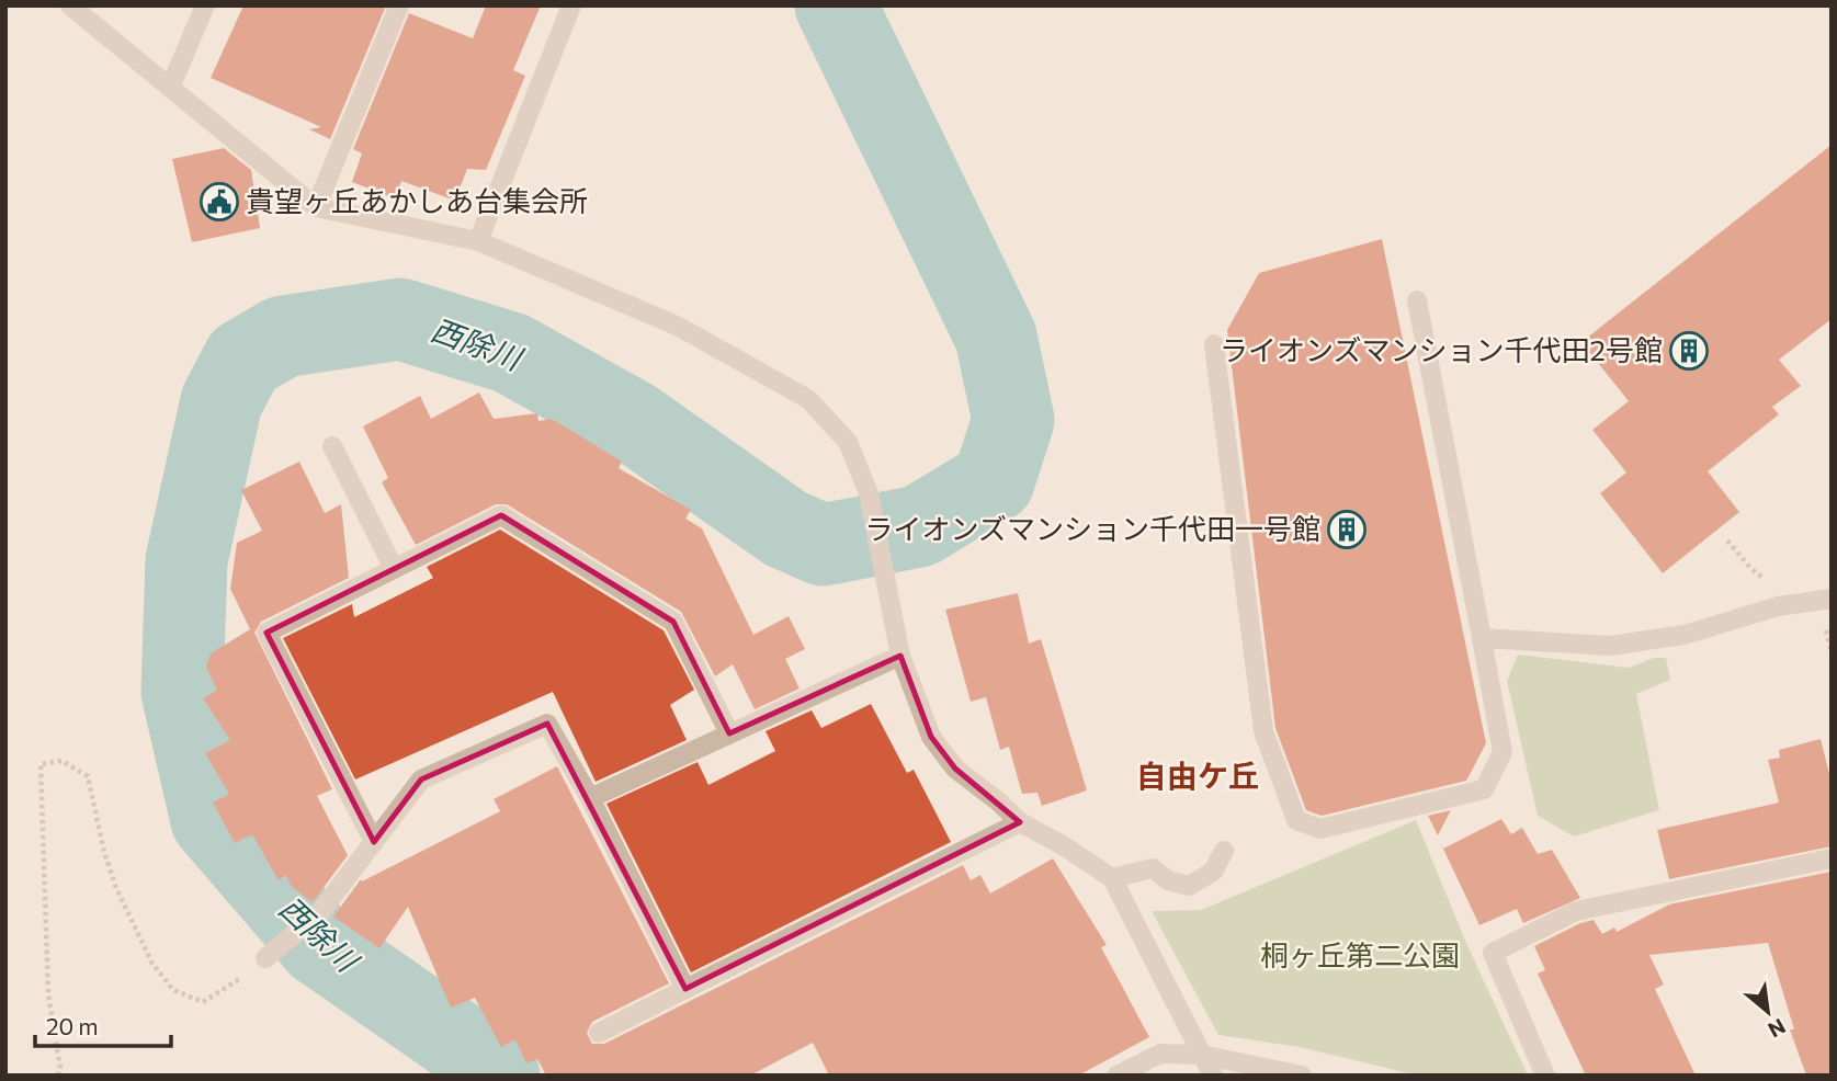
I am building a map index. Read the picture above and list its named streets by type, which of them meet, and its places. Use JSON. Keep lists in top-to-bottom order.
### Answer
{
  "districts": ["自由ケ丘"],
  "water": ["西除川"],
  "parks": ["桐ヶ丘第二公園"],
  "places": {
    "public building": ["貴望ヶ丘あかしあ台集会所"],
    "building": ["ライオンズマンション千代田2号館", "ライオンズマンション千代田一号館"]
  },
  "scale_bar": "20 m",
  "north": "bottom right"
}
